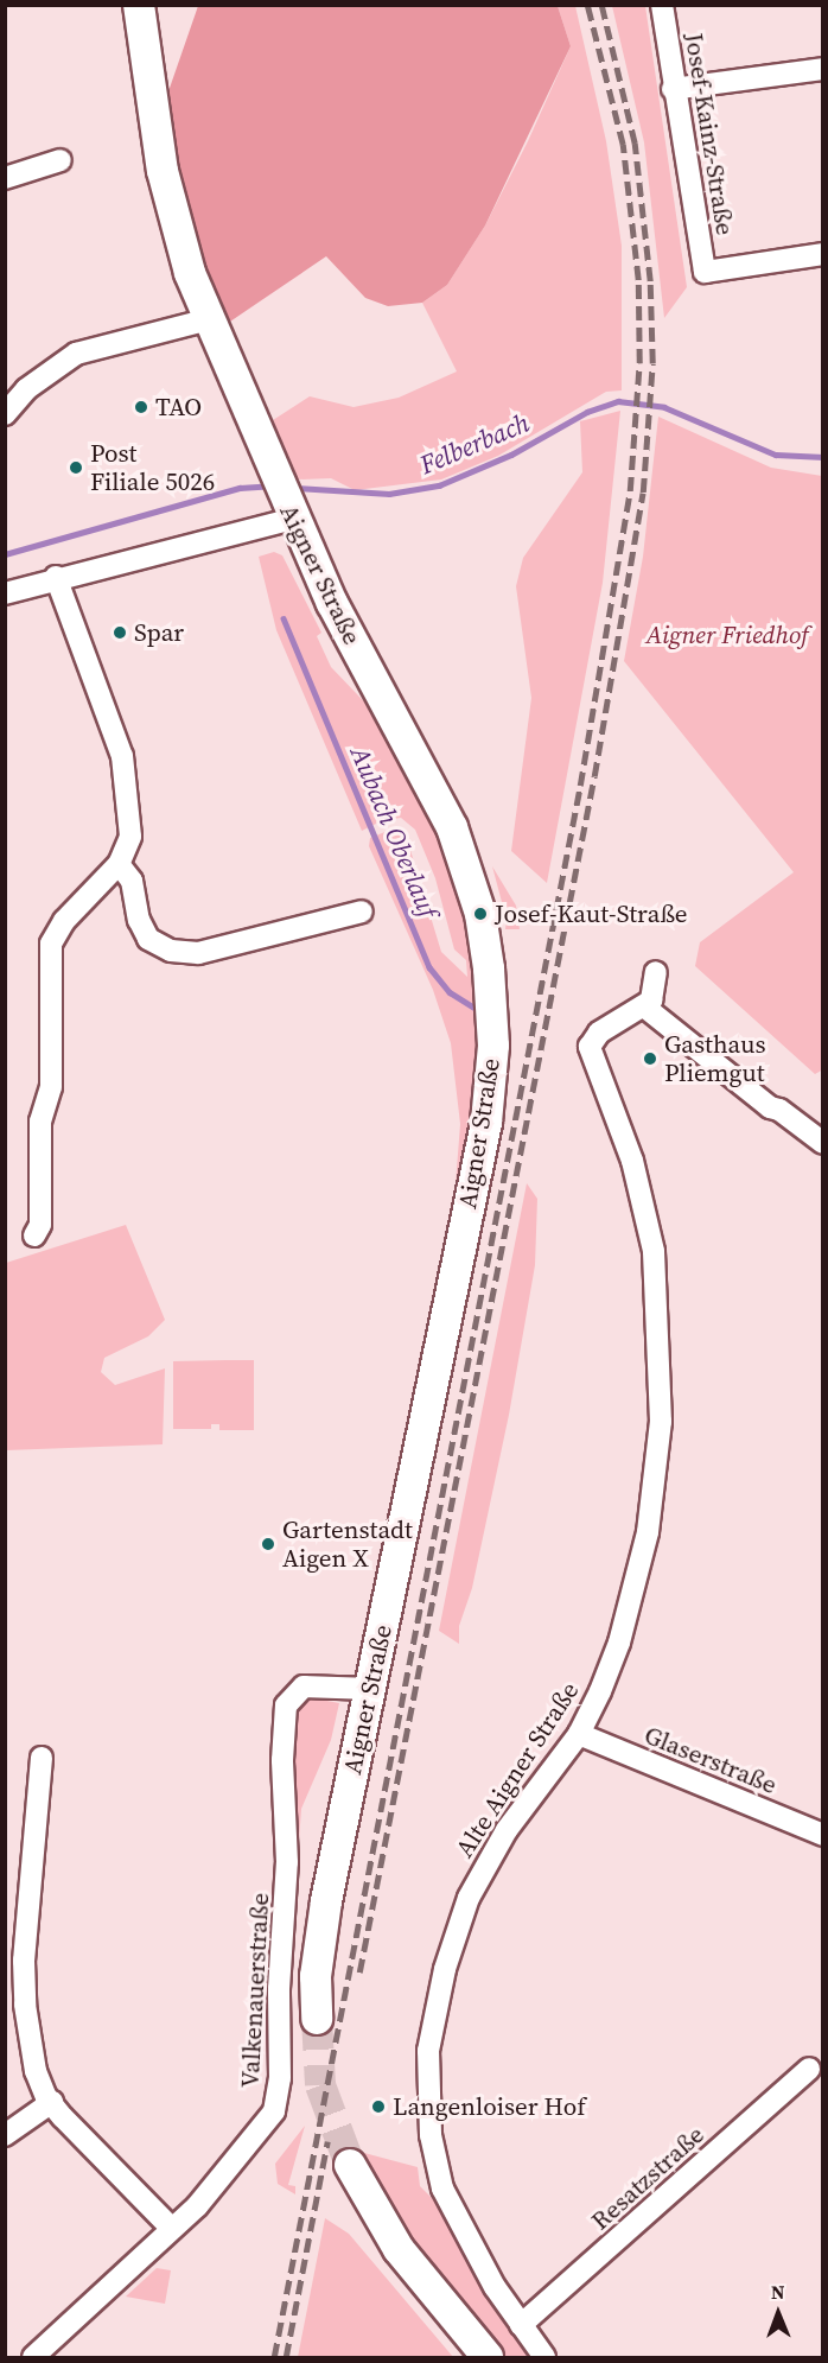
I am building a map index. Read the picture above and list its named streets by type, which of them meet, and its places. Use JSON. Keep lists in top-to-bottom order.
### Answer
{
  "streets": {
    "main road": ["Aigner Straße"],
    "street": [
      "Josef-Kainz-Straße",
      "Glaserstraße",
      "Alte Aigner Straße",
      "Valkenauerstraße",
      "Resatzstraße"
    ]
  },
  "crossings": [
    ["Aigner Straße", "Valkenauerstraße"],
    ["Glaserstraße", "Alte Aigner Straße"],
    ["Alte Aigner Straße", "Resatzstraße"]
  ],
  "water": ["Felberbach", "Aubach Oberlauf"],
  "parks": ["Aigner Friedhof"],
  "places": [
    "TAO",
    "Post Filiale 5026",
    "Spar",
    "Josef-Kaut-Straße",
    "Gasthaus Pliemgut",
    "Gartenstadt Aigen X",
    "Langenloiser Hof"
  ],
  "north": "top"
}
